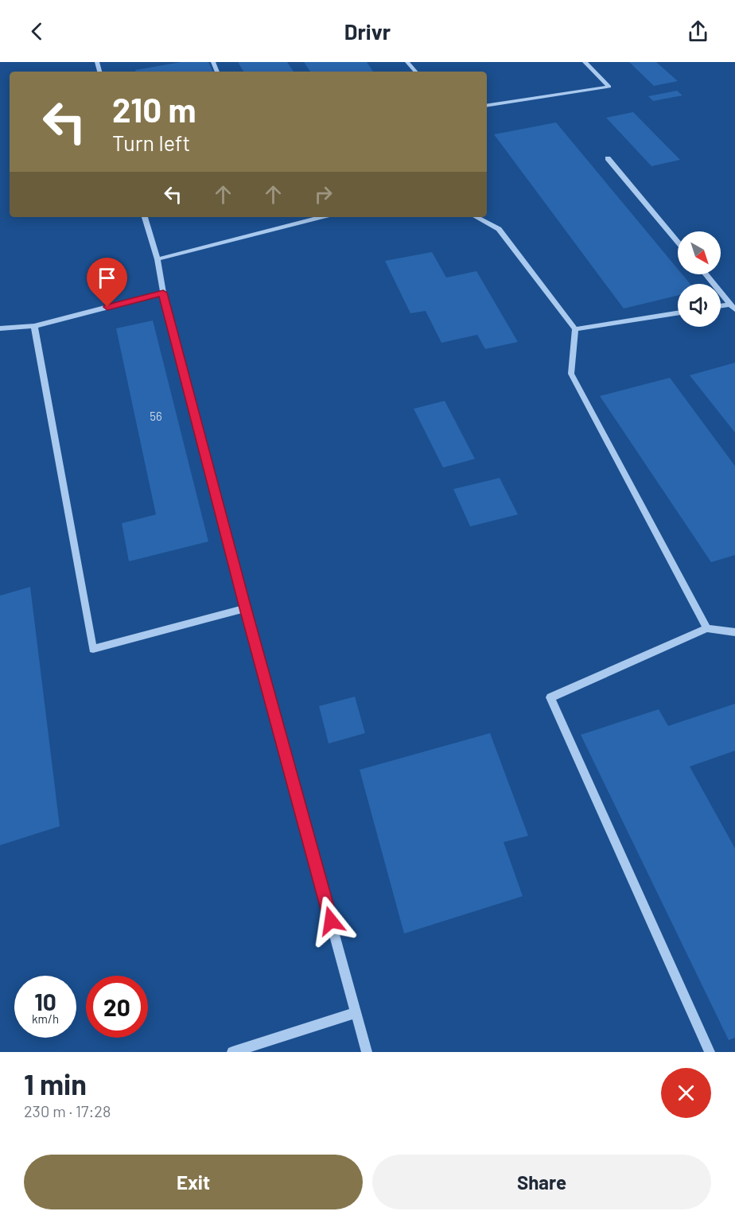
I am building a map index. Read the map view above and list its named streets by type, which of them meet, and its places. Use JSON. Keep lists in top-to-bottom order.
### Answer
{
  "house_numbers": ["56"],
  "north": "bottom right",
  "page": {
    "header": "Drivr",
    "turn": ["210 m", "Turn left"],
    "speed": "10 km/h",
    "limit": "20",
    "heading": ["1 min", "230 m · 17:28"],
    "buttons": ["Exit", "Share"]
  }
}
